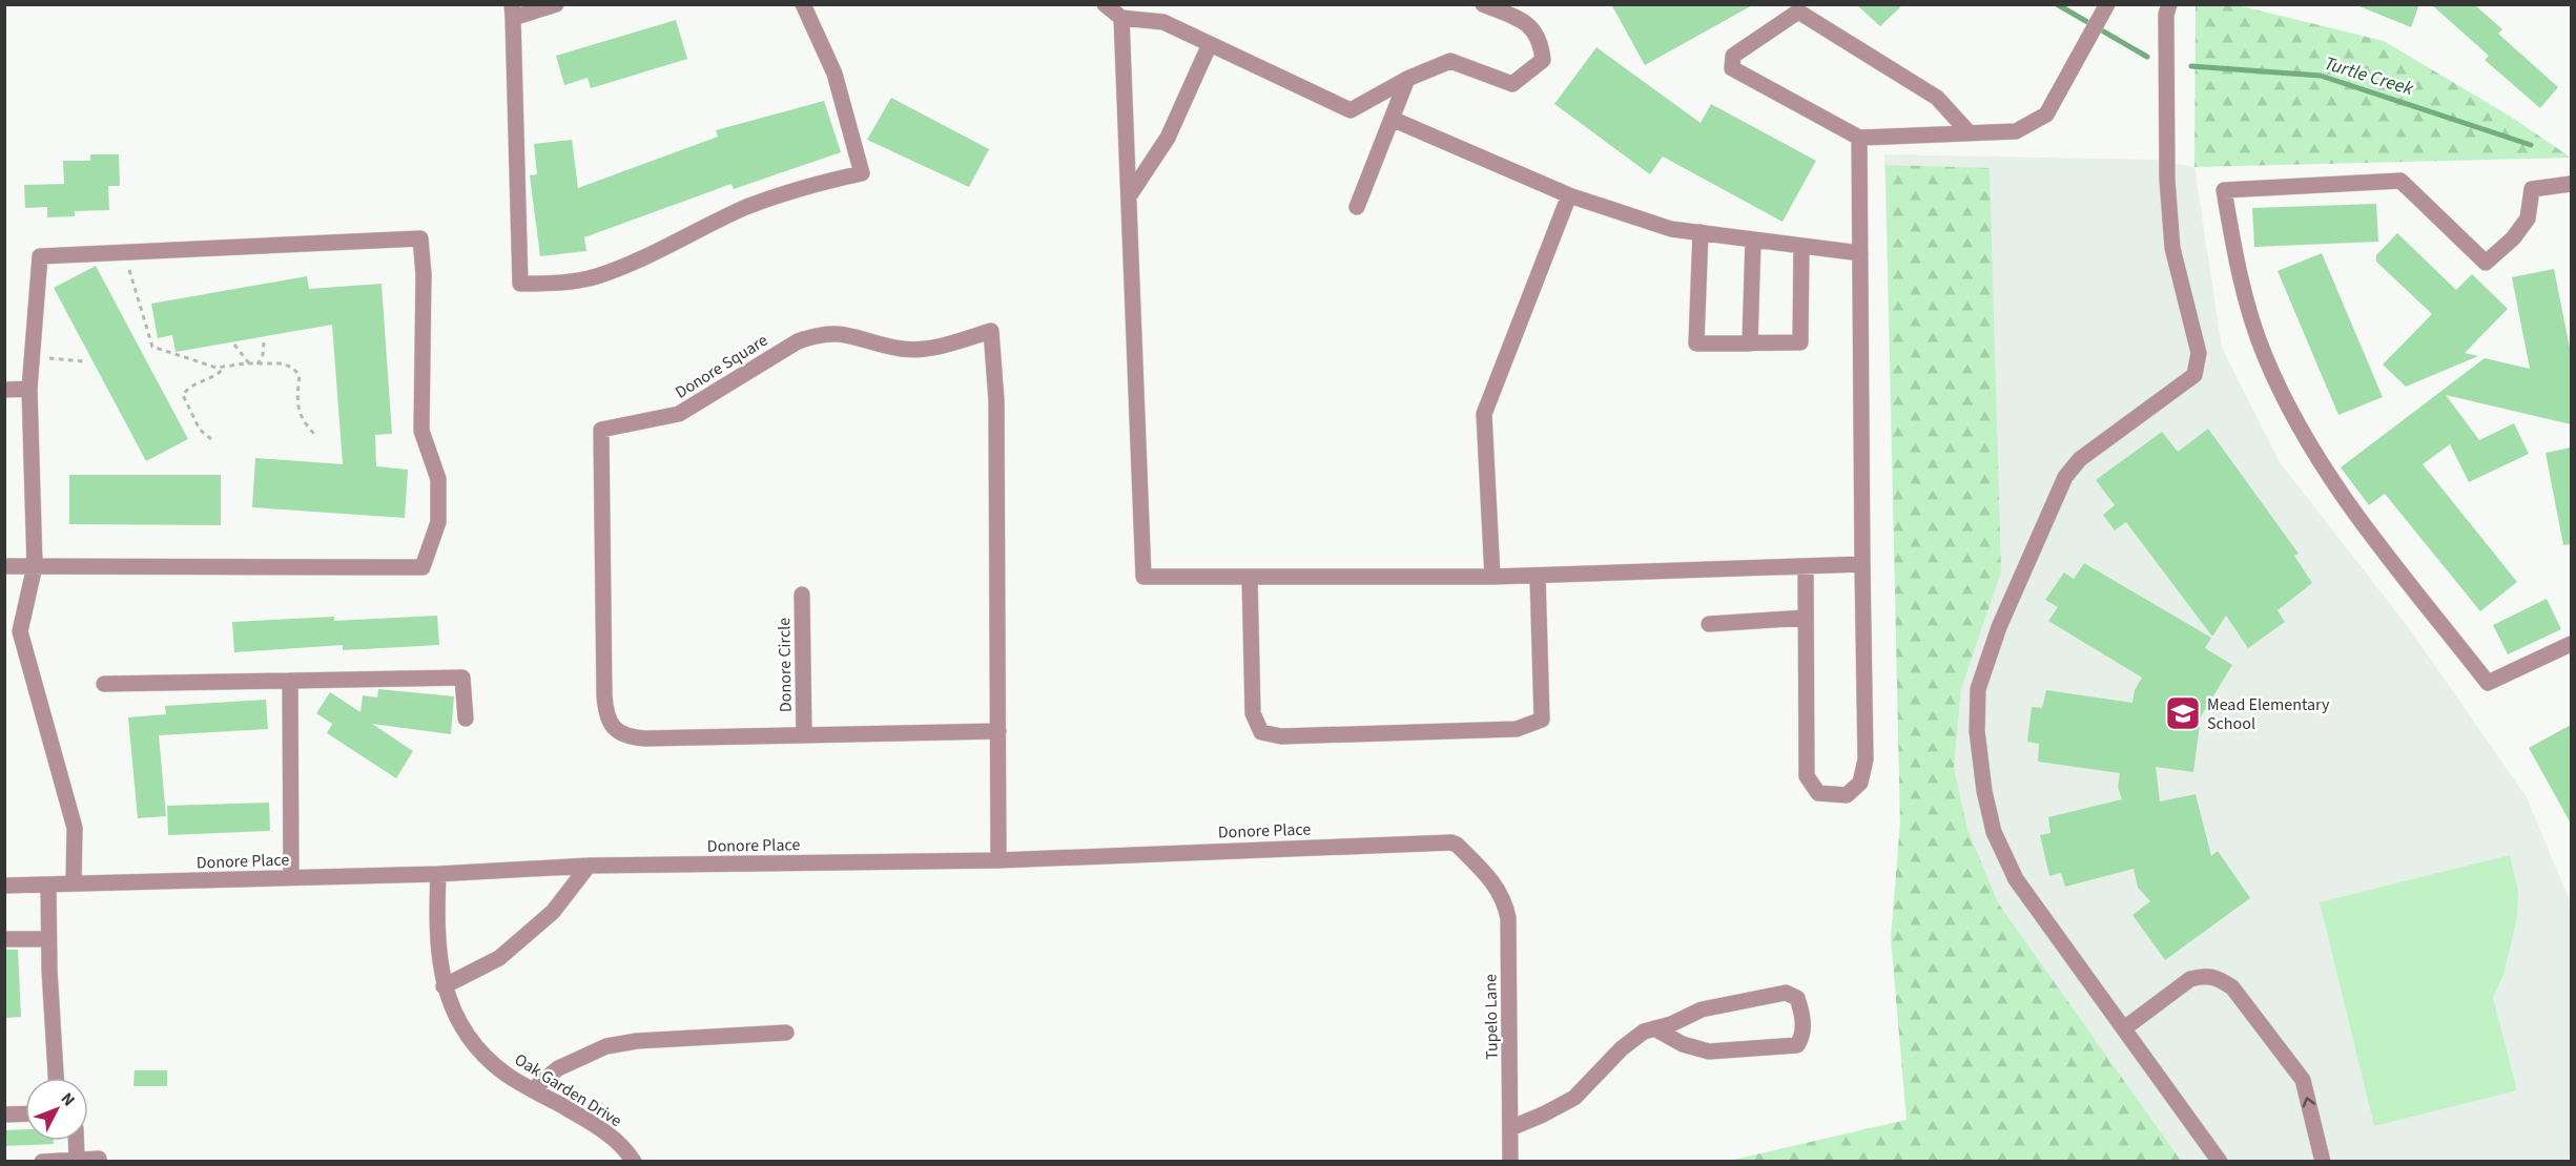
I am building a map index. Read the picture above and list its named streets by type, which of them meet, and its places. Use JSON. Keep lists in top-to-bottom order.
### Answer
{
  "streets": {
    "street": [
      "Donore Square",
      "Donore Circle",
      "Donore Place",
      "Tupelo Lane",
      "Oak Garden Drive"
    ]
  },
  "crossings": [
    ["Donore Square", "Donore Circle"],
    ["Donore Square", "Donore Place"],
    ["Donore Place", "Tupelo Lane"],
    ["Donore Place", "Oak Garden Drive"]
  ],
  "water": ["Turtle Creek"],
  "places": {
    "school or university": ["Mead Elementary School"]
  },
  "north": "top right"
}
